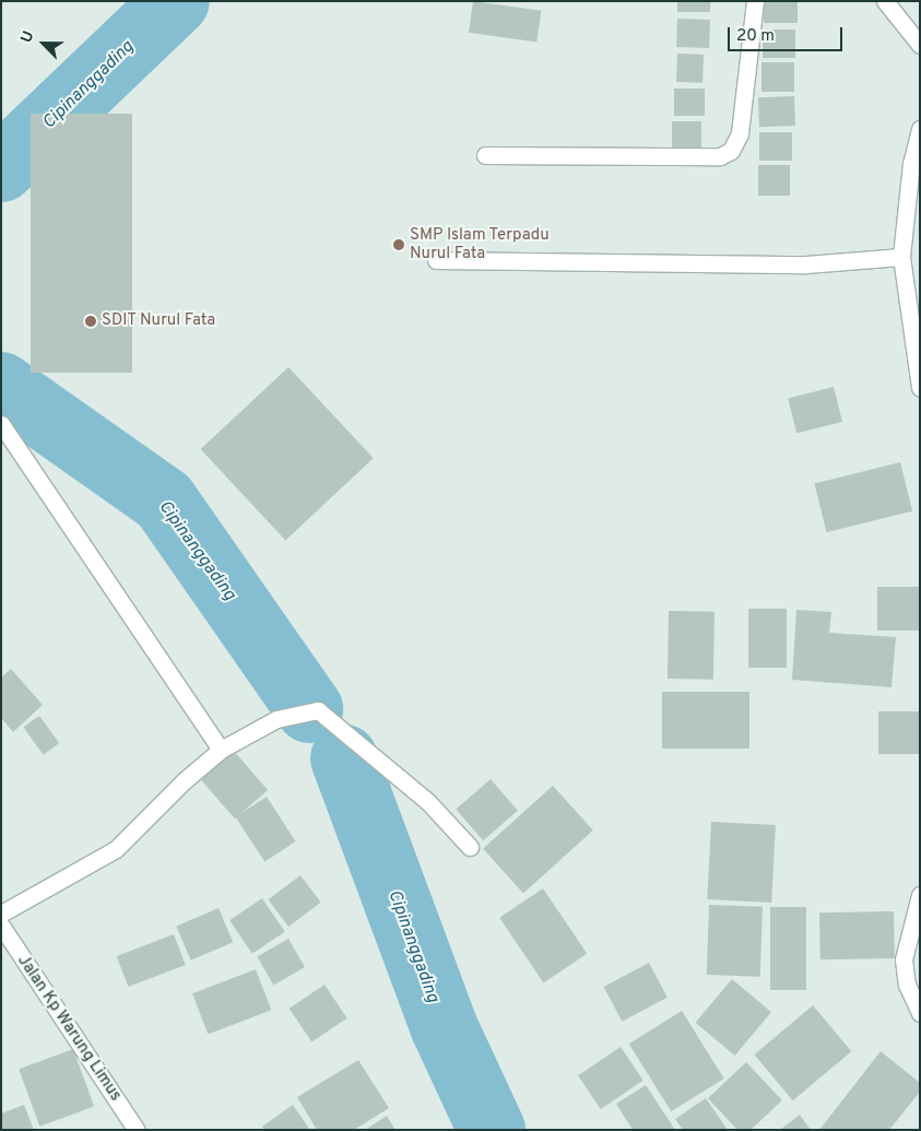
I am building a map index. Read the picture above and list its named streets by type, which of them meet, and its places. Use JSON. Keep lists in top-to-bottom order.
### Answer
{
  "streets": {
    "street": ["Jalan Kp Warung Limus"]
  },
  "water": ["Cipinanggading"],
  "places": ["SMP Islam Terpadu Nurul Fata", "SDIT Nurul Fata"],
  "scale_bar": "20 m",
  "north": "top left"
}
